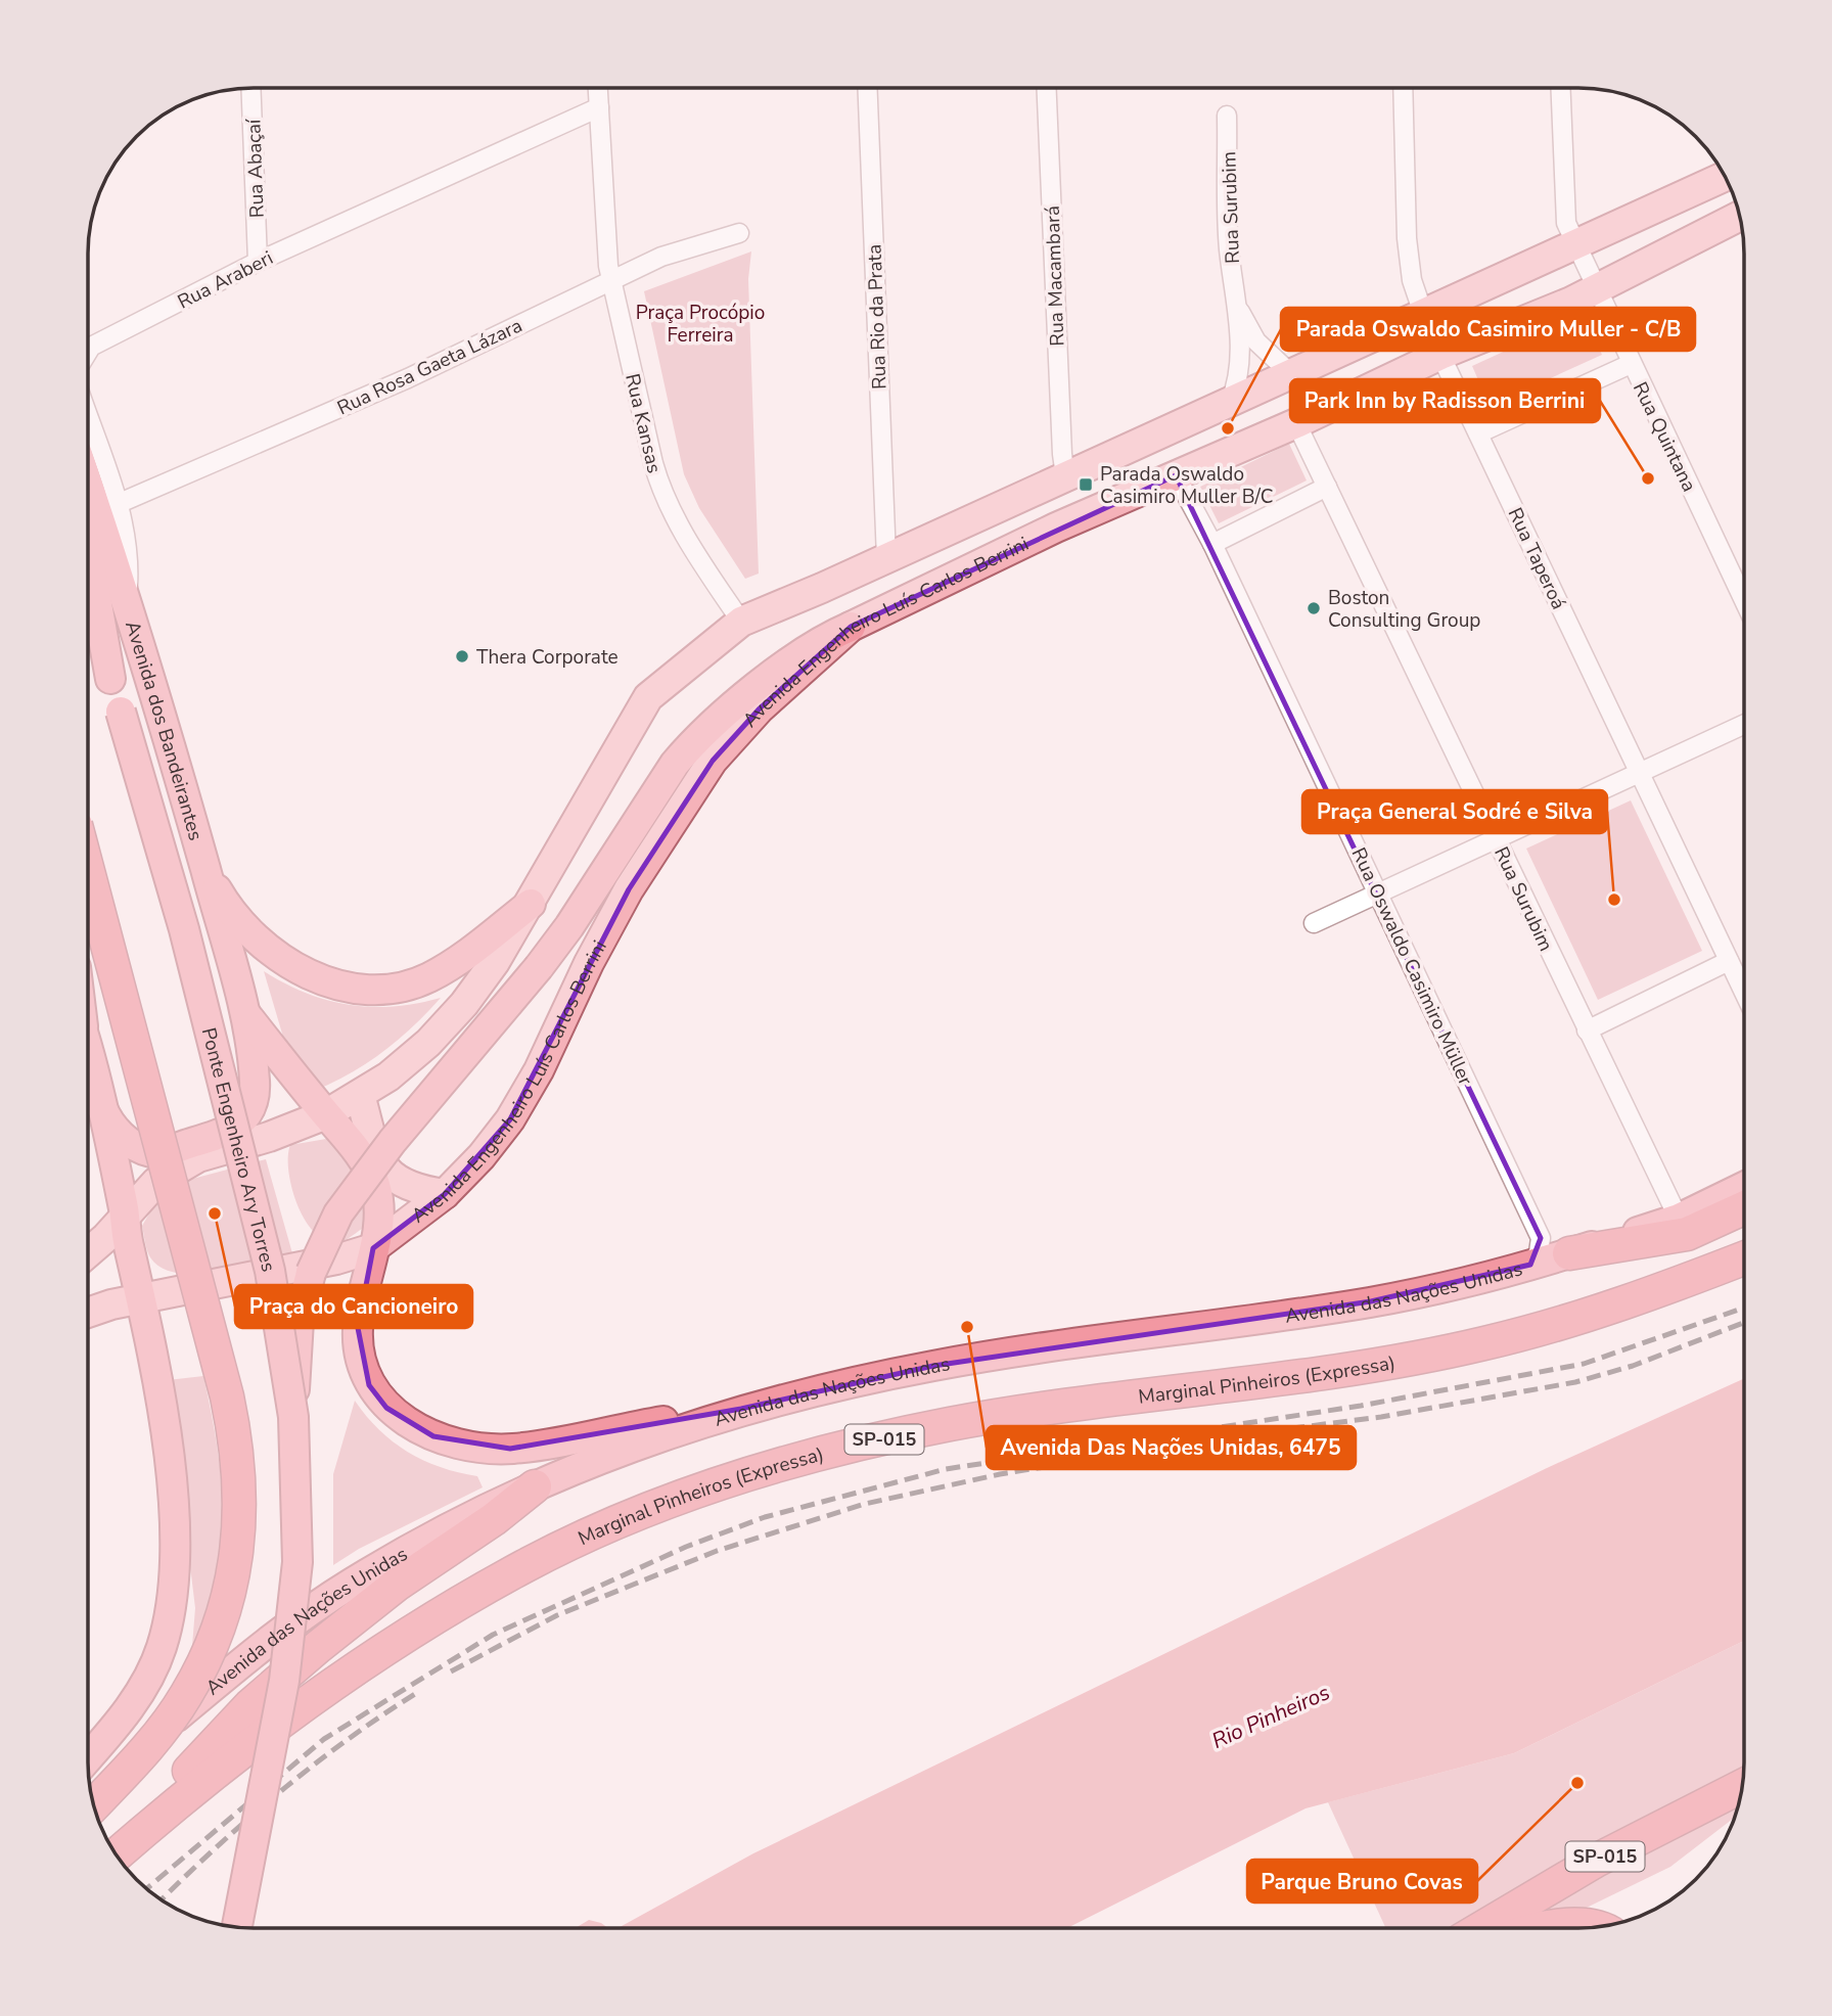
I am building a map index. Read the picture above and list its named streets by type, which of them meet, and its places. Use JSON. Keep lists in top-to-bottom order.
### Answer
{
  "streets": {
    "highway": [
      "Avenida dos Bandeirantes",
      "Ponte Engenheiro Ary Torres",
      "Avenida das Nações Unidas",
      "Marginal Pinheiros (Expressa)",
      "SP-015"
    ],
    "main road": ["Avenida Engenheiro Luís Carlos Berrini"],
    "street": [
      "Rua Abaçaí",
      "Rua Surubim",
      "Rua Macambará",
      "Rua Araberi",
      "Rua Rio da Prata",
      "Rua Rosa Gaeta Lázara",
      "Rua Kansas",
      "Rua Quintana",
      "Rua Taperoá",
      "Rua Oswaldo Casimiro Müller"
    ]
  },
  "crossings": [
    ["Rua Abaçaí", "Rua Araberi"],
    ["Rua Surubim", "Avenida Engenheiro Luís Carlos Berrini"],
    ["Rua Surubim", "Avenida das Nações Unidas"],
    ["Rua Araberi", "Rua Rosa Gaeta Lázara"],
    ["Rua Araberi", "Rua Kansas"],
    ["Rua Araberi", "Avenida dos Bandeirantes"],
    ["Rua Rosa Gaeta Lázara", "Rua Kansas"],
    ["Rua Quintana", "Avenida Engenheiro Luís Carlos Berrini"],
    ["Rua Taperoá", "Avenida Engenheiro Luís Carlos Berrini"],
    ["Avenida Engenheiro Luís Carlos Berrini", "Rua Oswaldo Casimiro Müller"],
    ["Avenida dos Bandeirantes", "Ponte Engenheiro Ary Torres"],
    ["Rua Oswaldo Casimiro Müller", "Avenida das Nações Unidas"]
  ],
  "water": ["Rio Pinheiros"],
  "parks": ["Praça Procópio Ferreira"],
  "places": {
    "other": [
      "Parada Oswaldo Casimiro Muller - C/B",
      "Park Inn by Radisson Berrini",
      "Boston Consulting Group",
      "Thera Corporate",
      "Praça General Sodré e Silva",
      "Praça do Cancioneiro",
      "Avenida Das Nações Unidas, 6475",
      "Parque Bruno Covas"
    ],
    "transit": ["Parada Oswaldo Casimiro Muller B/C"]
  }
}
